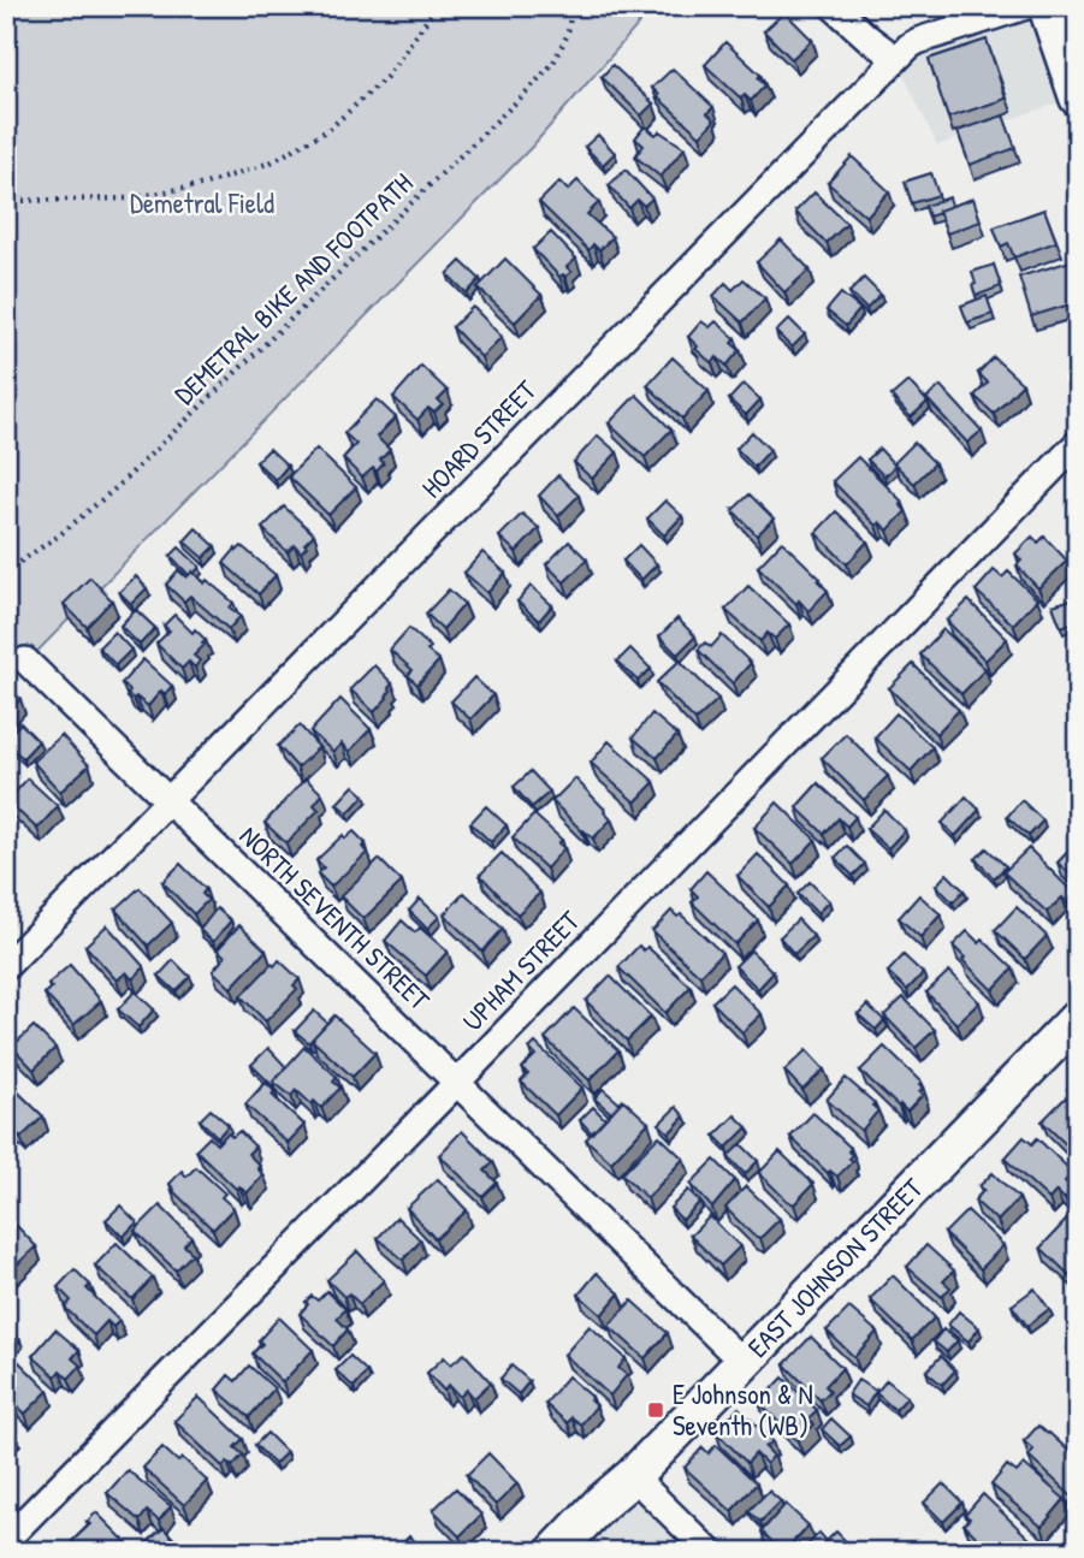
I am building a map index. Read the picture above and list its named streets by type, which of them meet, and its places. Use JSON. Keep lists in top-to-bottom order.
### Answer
{
  "streets": {
    "street": [
      "HOARD STREET",
      "NORTH SEVENTH STREET",
      "UPHAM STREET",
      "EAST JOHNSON STREET"
    ],
    "path": ["DEMETRAL BIKE AND FOOTPATH"]
  },
  "crossings": [
    ["HOARD STREET", "NORTH SEVENTH STREET"],
    ["NORTH SEVENTH STREET", "UPHAM STREET"],
    ["NORTH SEVENTH STREET", "EAST JOHNSON STREET"]
  ],
  "parks": ["Demetral Field"],
  "places": {
    "transit": ["E Johnson & N Seventh (WB)"]
  }
}
